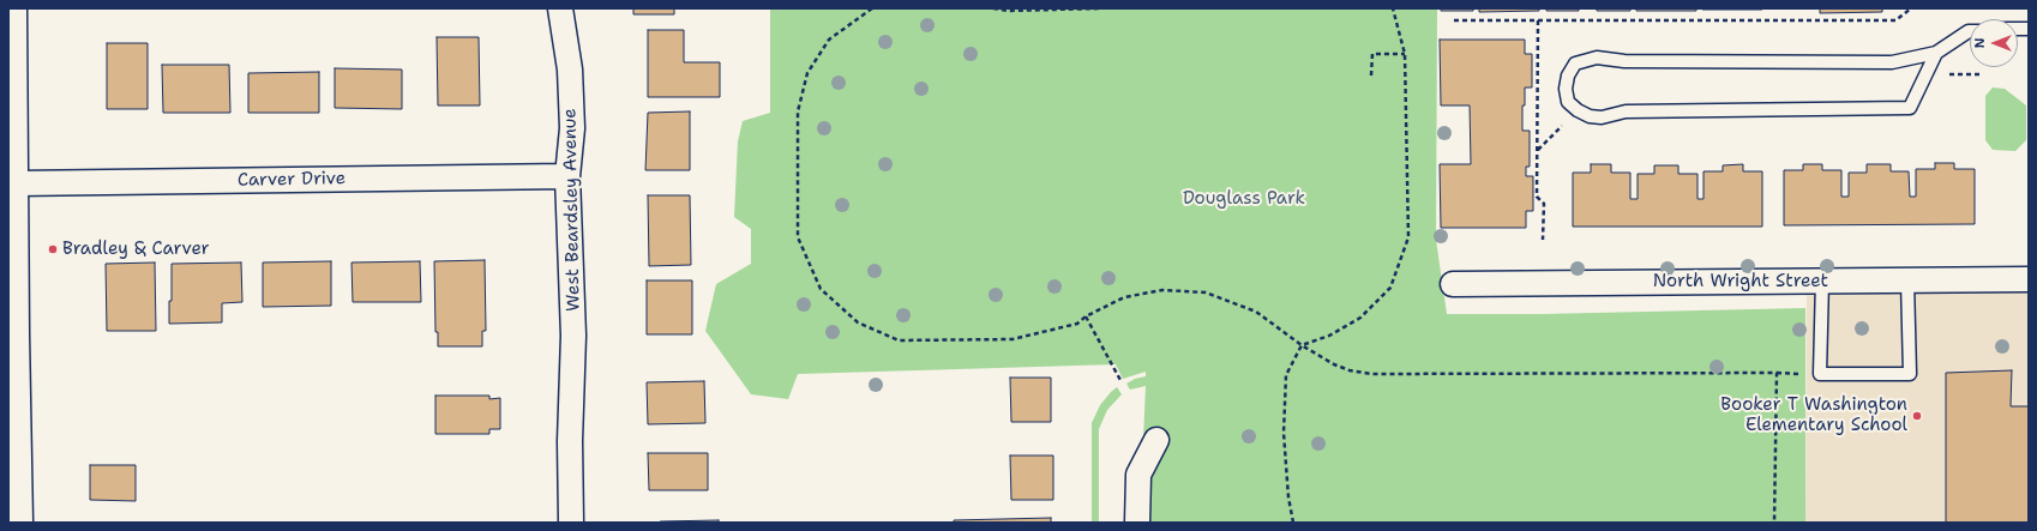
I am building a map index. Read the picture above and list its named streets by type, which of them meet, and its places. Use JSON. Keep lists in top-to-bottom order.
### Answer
{
  "streets": {
    "street": ["Carver Drive", "West Beardsley Avenue", "North Wright Street"]
  },
  "crossings": [
    ["Carver Drive", "West Beardsley Avenue"]
  ],
  "parks": ["Douglass Park"],
  "places": ["Bradley & Carver", "Booker T Washington Elementary School"],
  "north": "left"
}
